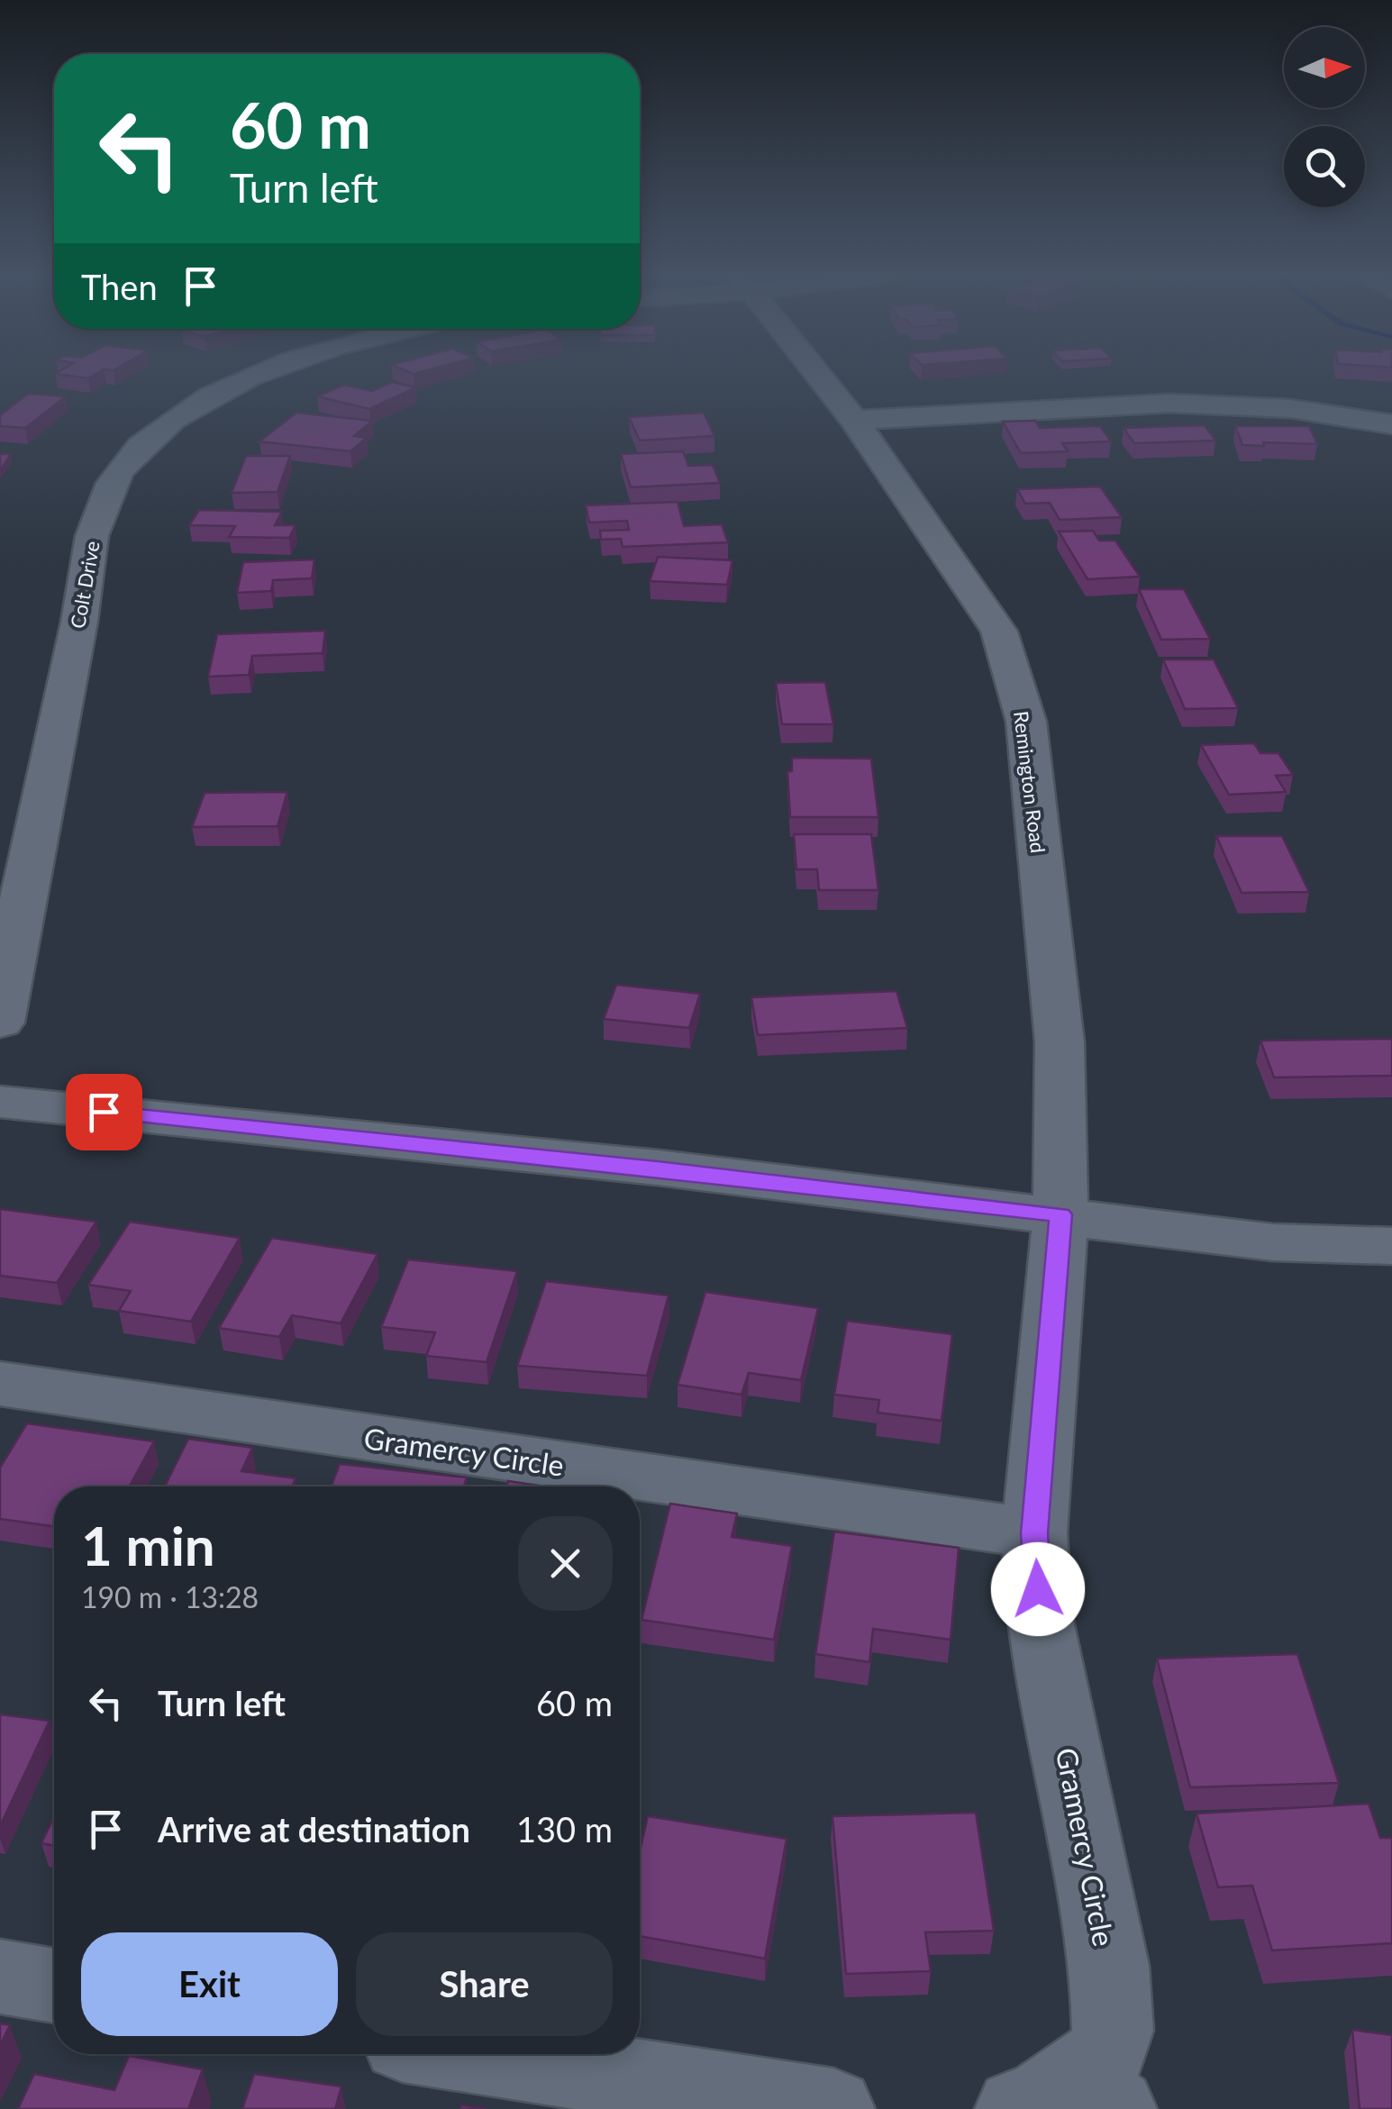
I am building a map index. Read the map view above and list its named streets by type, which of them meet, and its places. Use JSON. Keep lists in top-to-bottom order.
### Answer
{
  "streets": {
    "street": ["Colt Drive", "Remington Road", "Gramercy Circle"]
  },
  "crossings": [
    ["Remington Road", "Gramercy Circle"]
  ],
  "north": "right",
  "page": {
    "turn": ["60 m", "Turn left"],
    "then": "Then",
    "heading": ["1 min", "190 m · 13:28"],
    "list": [
      {
        "name": "Turn left",
        "value": "60 m"
      },
      {
        "name": "Arrive at destination",
        "value": "130 m"
      }
    ],
    "buttons": ["Exit", "Share"]
  }
}
